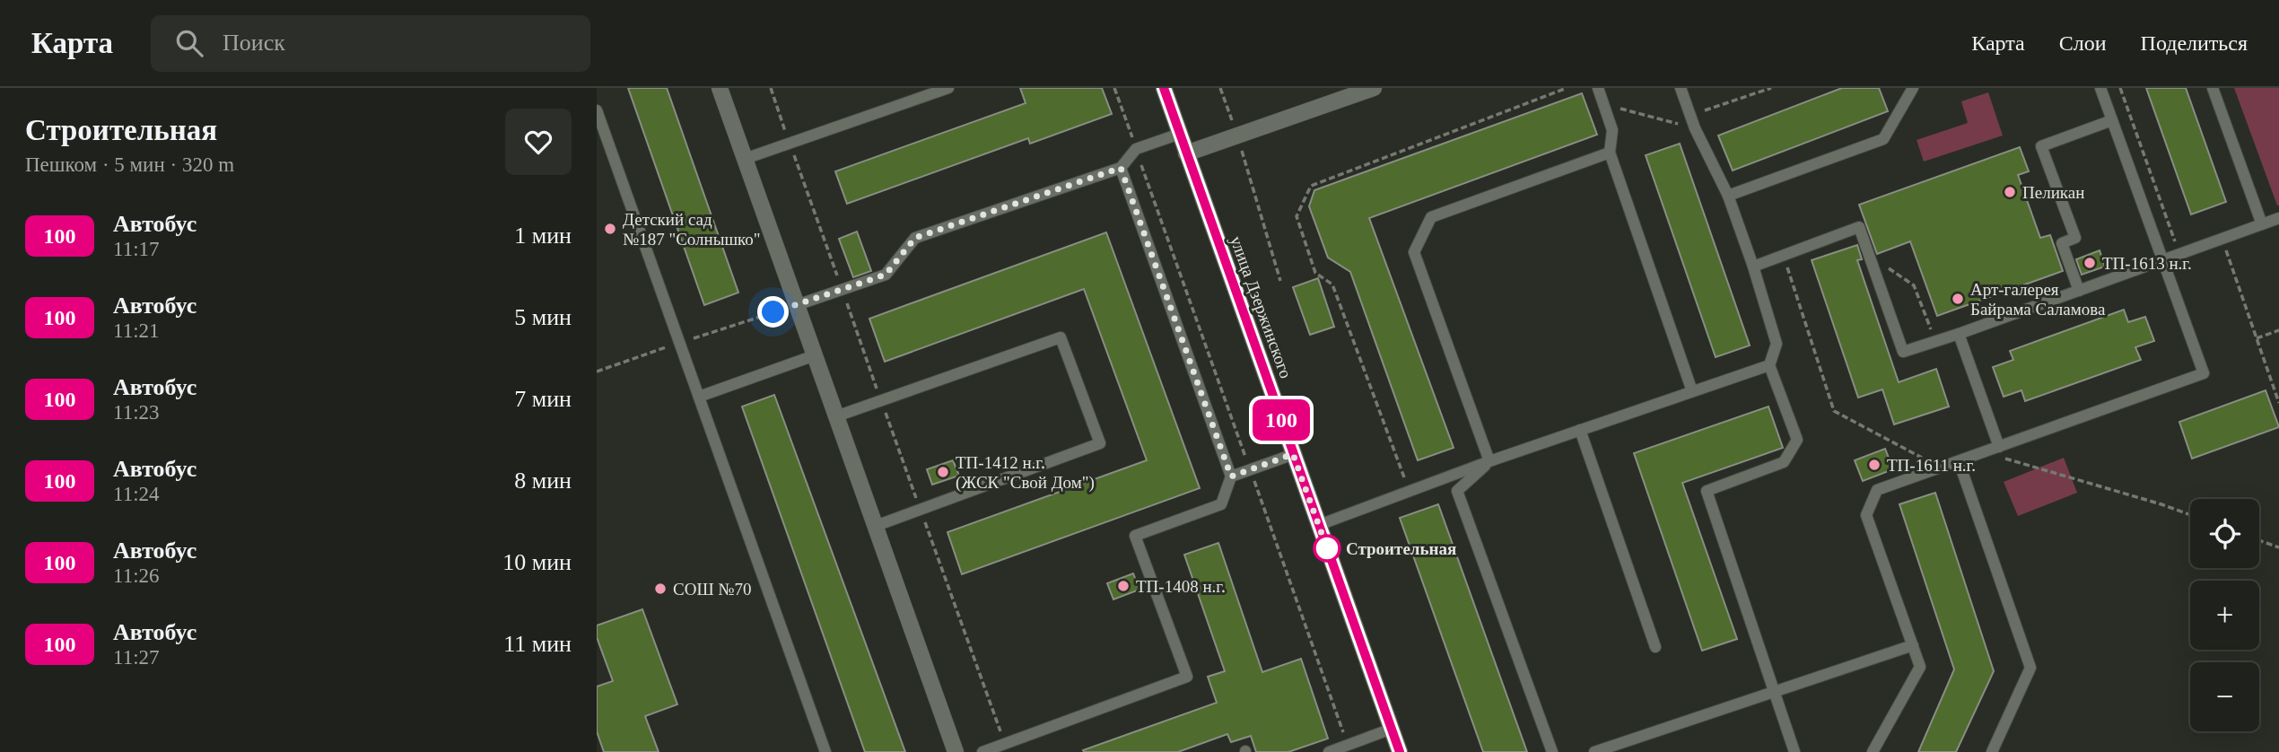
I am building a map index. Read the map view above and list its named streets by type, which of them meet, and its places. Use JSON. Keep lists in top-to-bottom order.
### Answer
{
  "streets": {
    "street": ["улица Дзержинского"]
  },
  "places": [
    "Пеликан",
    "Детский сад №187 \"Солнышко\"",
    "ТП-1613 н.г.",
    "Арт-галерея Байрама Саламова",
    "ТП-1611 н.г.",
    "ТП-1412 н.г. (ЖСК \"Свой Дом\")",
    "Строительная",
    "ТП-1408 н.г.",
    "СОШ №70"
  ],
  "lines": ["bus line 100"],
  "page": {
    "header": "Карта",
    "search": "Поиск",
    "nav": ["Карта", "Слои", "Поделиться"],
    "heading": ["Строительная", "Пешком · 5 мин · 320 m"],
    "on_map": "100",
    "list": [
      {
        "mark": "100",
        "name": "Автобус",
        "note": "11:17",
        "value": "1 мин"
      },
      {
        "mark": "100",
        "name": "Автобус",
        "note": "11:21",
        "value": "5 мин"
      },
      {
        "mark": "100",
        "name": "Автобус",
        "note": "11:23",
        "value": "7 мин"
      },
      {
        "mark": "100",
        "name": "Автобус",
        "note": "11:24",
        "value": "8 мин"
      },
      {
        "mark": "100",
        "name": "Автобус",
        "note": "11:26",
        "value": "10 мин"
      },
      {
        "mark": "100",
        "name": "Автобус",
        "note": "11:27",
        "value": "11 мин"
      }
    ],
    "map_buttons": ["+", "−"]
  }
}
